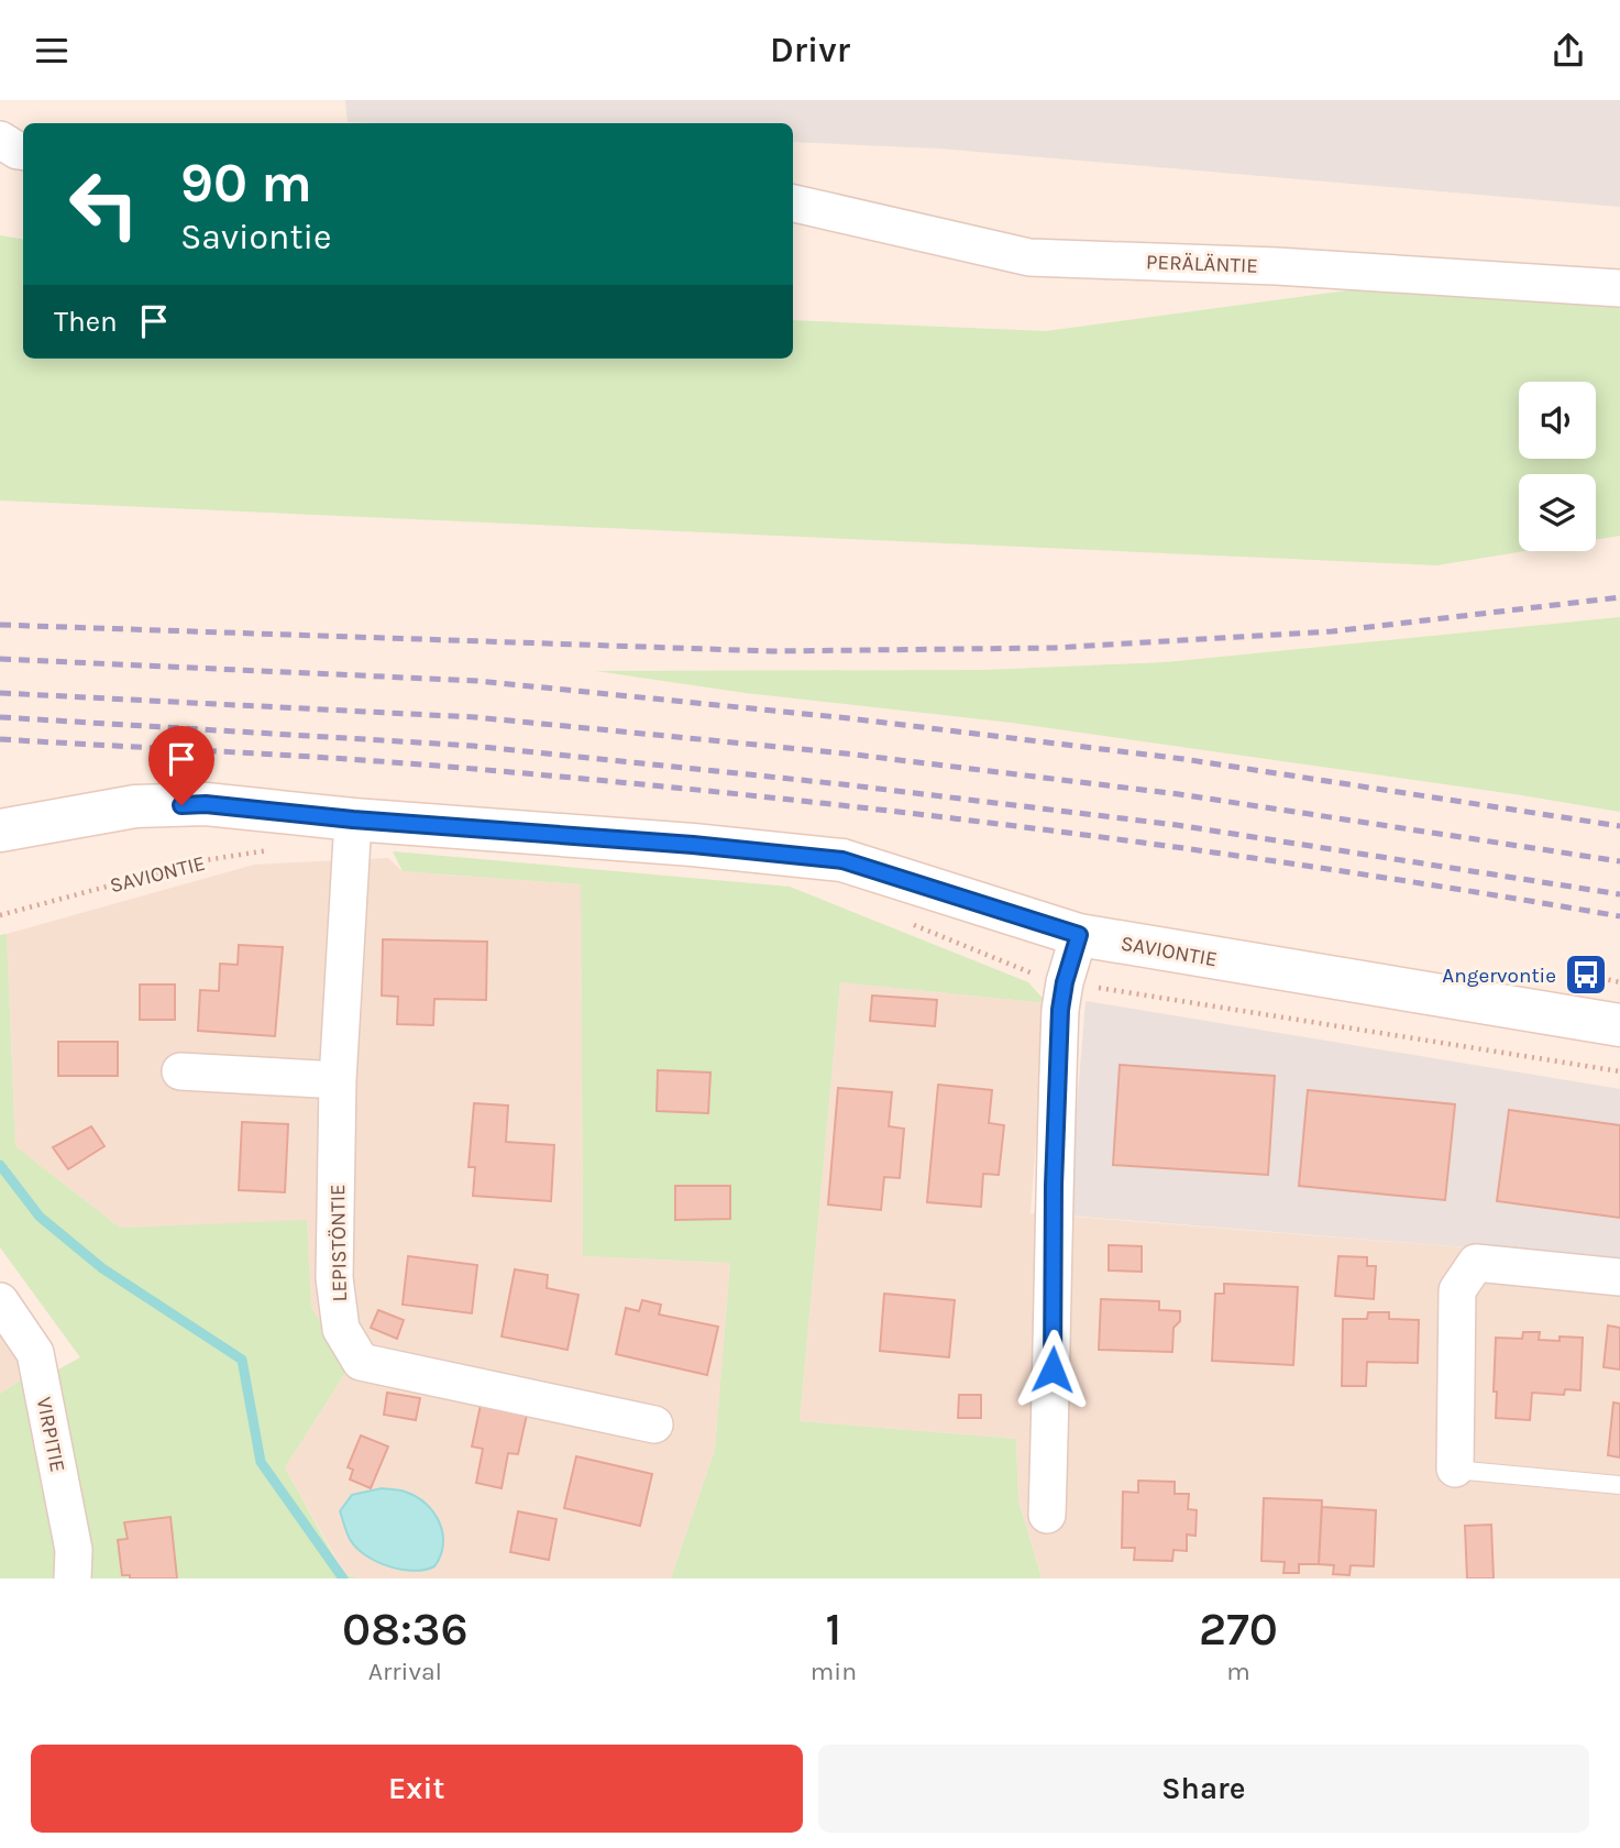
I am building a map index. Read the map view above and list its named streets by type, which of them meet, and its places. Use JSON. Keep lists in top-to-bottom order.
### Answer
{
  "streets": {
    "main road": ["SAVIONTIE"],
    "street": ["PERÄLÄNTIE", "LEPISTÖNTIE", "VIRPITIE"]
  },
  "crossings": [
    ["SAVIONTIE", "LEPISTÖNTIE"]
  ],
  "places": {
    "bus stop": ["Angervontie"]
  },
  "page": {
    "header": "Drivr",
    "turn": ["90 m", "Saviontie"],
    "then": "Then",
    "eta": [
      "08:36",
      "Arrival",
      "1",
      "min",
      "270",
      "m"
    ],
    "buttons": ["Exit", "Share"]
  }
}
